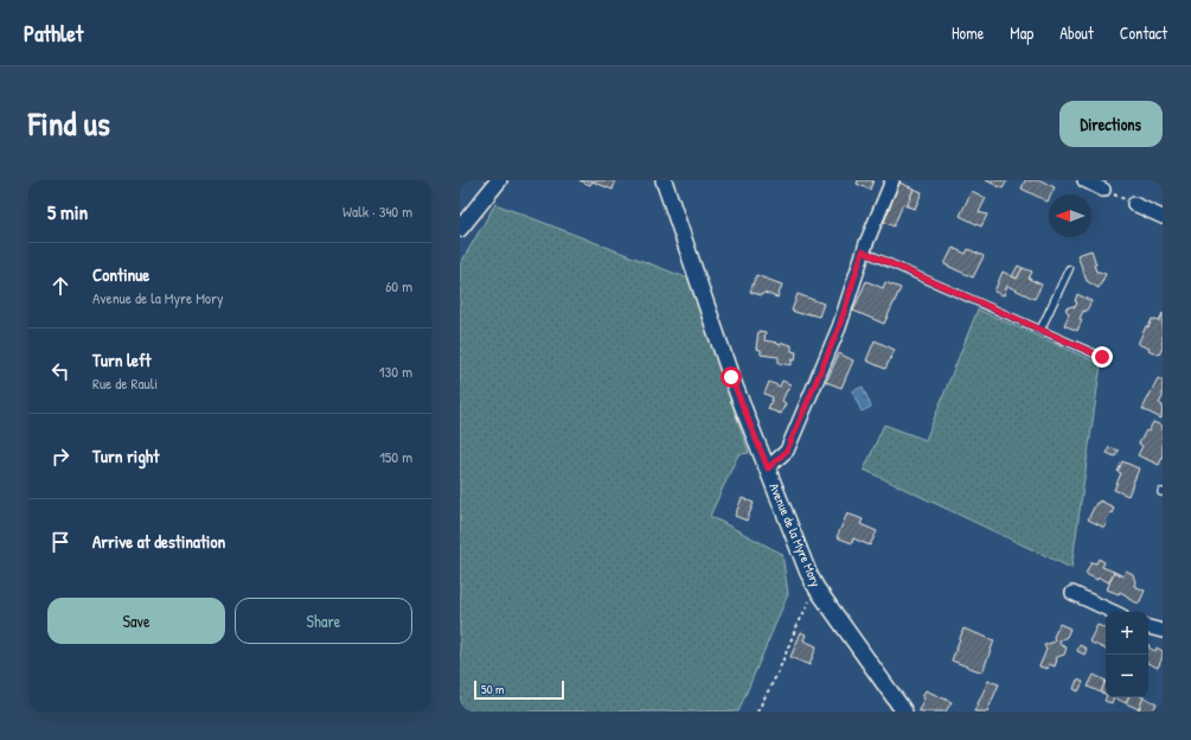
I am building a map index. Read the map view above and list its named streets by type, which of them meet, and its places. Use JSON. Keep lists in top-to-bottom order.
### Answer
{
  "streets": {
    "street": ["Avenue de la Myre Mory"]
  },
  "scale_bar": "50 m",
  "north": "left",
  "page": {
    "header": "Pathlet",
    "nav": [
      "Home",
      "Map",
      "About",
      "Contact"
    ],
    "title": "Find us",
    "buttons": [
      "Directions",
      ["Save", "Share"]
    ],
    "heading": ["5 min", "Walk · 340 m"],
    "list": [
      ["Continue", "Avenue de la Myre Mory", "60 m"],
      ["Turn left", "Rue de Rauli", "130 m"],
      ["Turn right", "150 m"],
      "Arrive at destination"
    ],
    "map_buttons": ["+", "−"],
    "scale": "50 m"
  }
}
